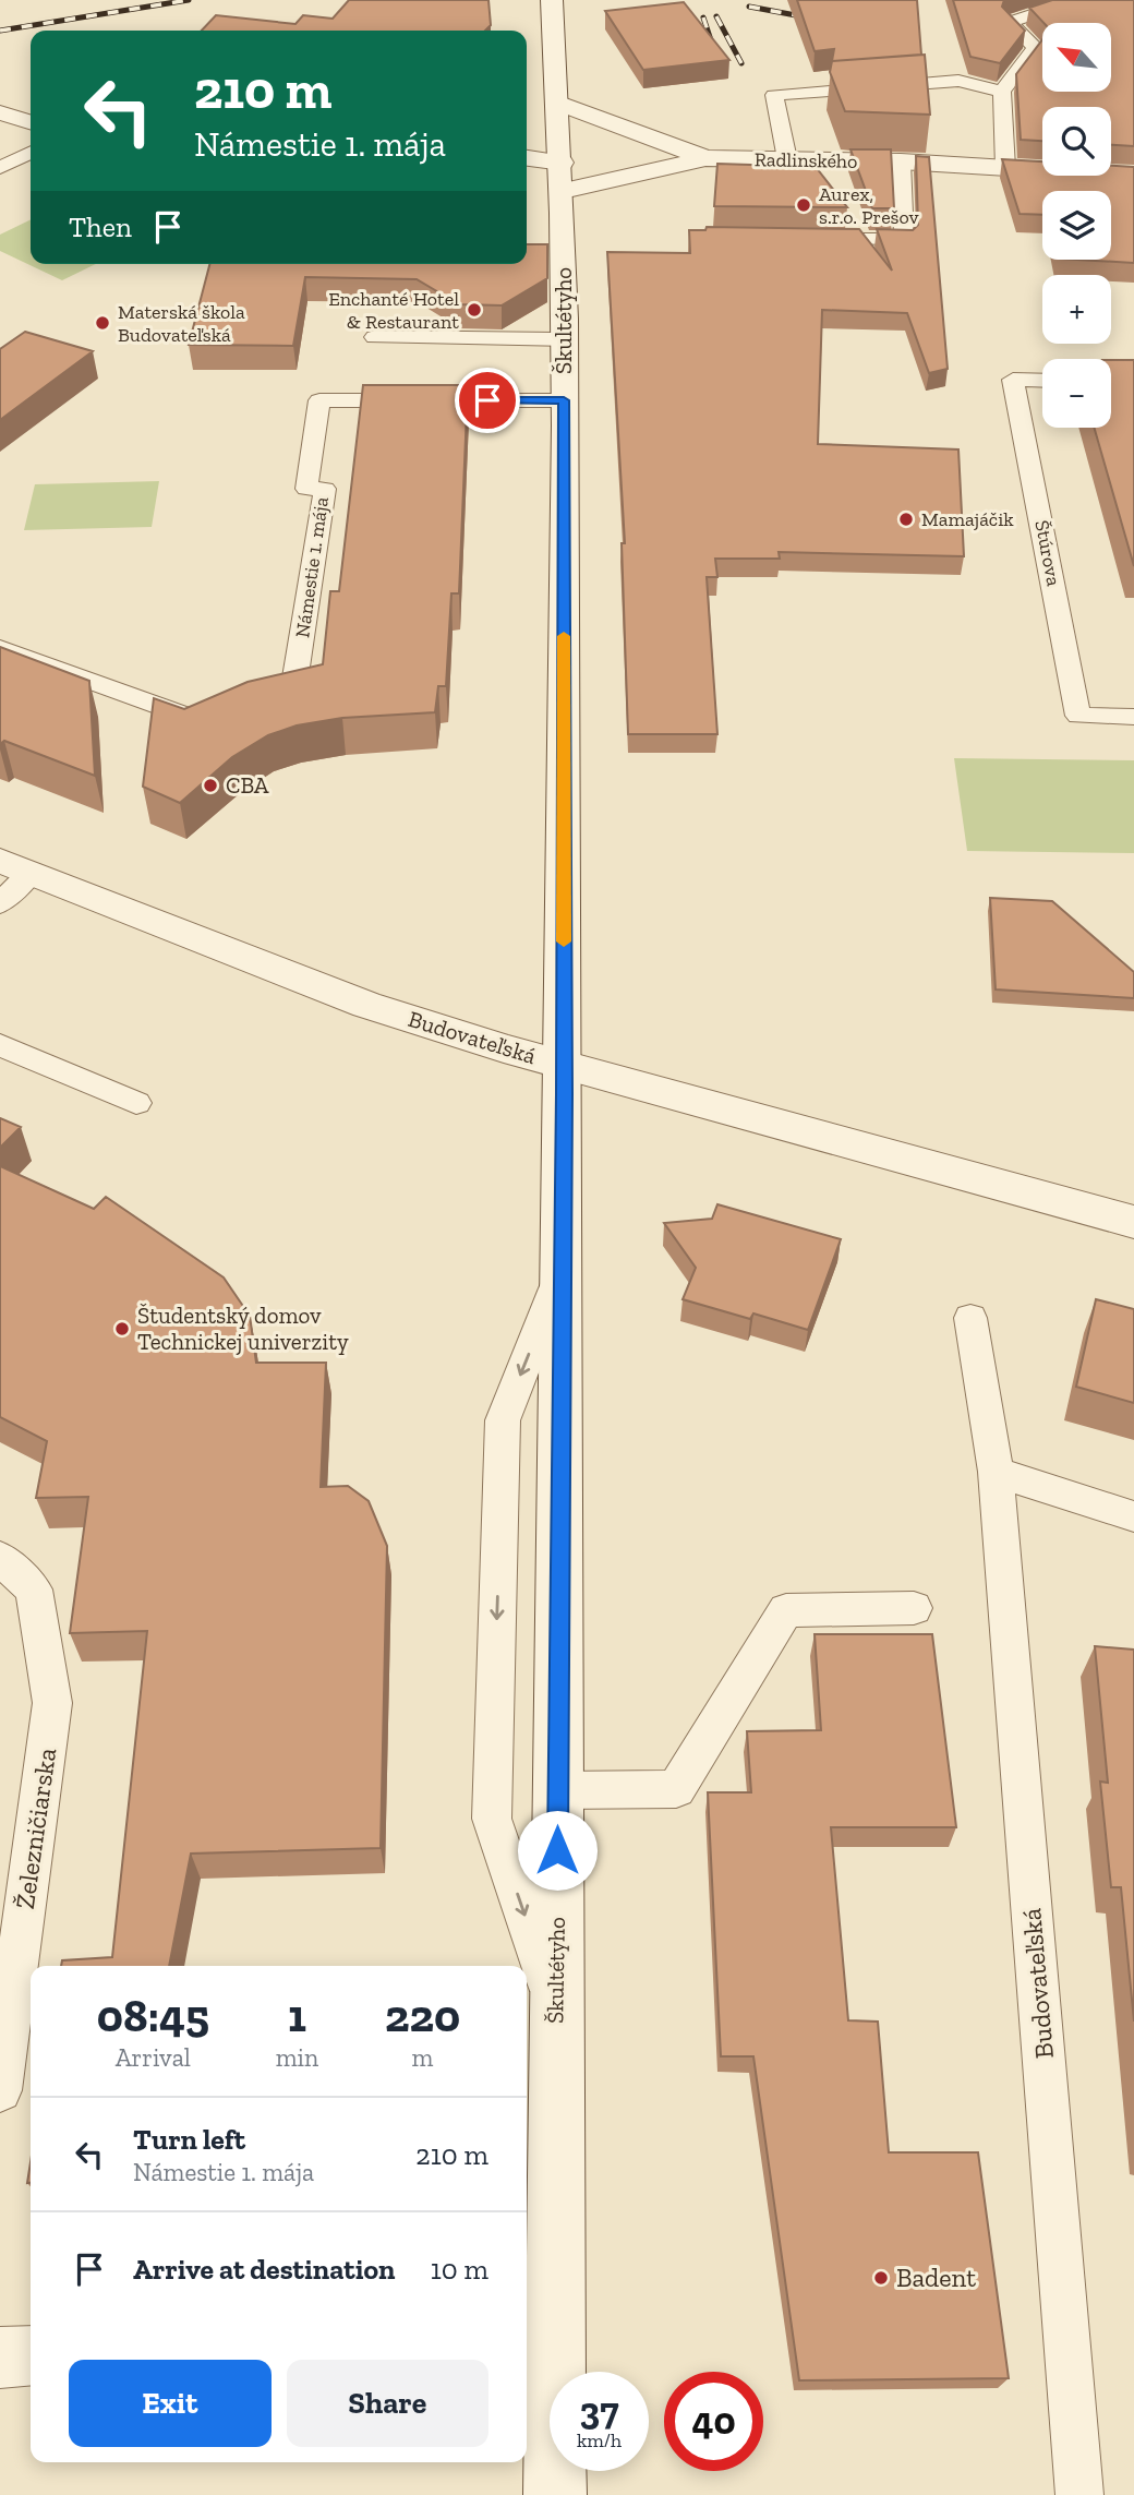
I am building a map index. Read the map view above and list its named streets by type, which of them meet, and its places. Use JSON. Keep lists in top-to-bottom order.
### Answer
{
  "streets": {
    "street": ["Radlinského", "Škultétyho", "Budovateľská"],
    "lane": ["Štúrova", "Námestie 1. mája", "Železničiarska"]
  },
  "crossings": [
    ["Radlinského", "Škultétyho"],
    ["Škultétyho", "Námestie 1. mája"],
    ["Škultétyho", "Budovateľská"]
  ],
  "places": [
    "Aurex, s.r.o. Prešov",
    "Enchanté Hotel & Restaurant",
    "Materská škola Budovateľská",
    "Mamajáčik",
    "CBA",
    "Študentský domov Technickej univerzity",
    "Badent"
  ],
  "north": "top left",
  "page": {
    "map_buttons": ["+", "−"],
    "turn": ["210 m", "Námestie 1. mája"],
    "then": "Then",
    "eta": [
      "08:45",
      "Arrival",
      "1",
      "min",
      "220",
      "m"
    ],
    "list": [
      {
        "name": "Turn left",
        "note": "Námestie 1. mája",
        "value": "210 m"
      },
      {
        "name": "Arrive at destination",
        "value": "10 m"
      }
    ],
    "buttons": ["Exit", "Share"],
    "speed": "37 km/h",
    "limit": "40"
  }
}
